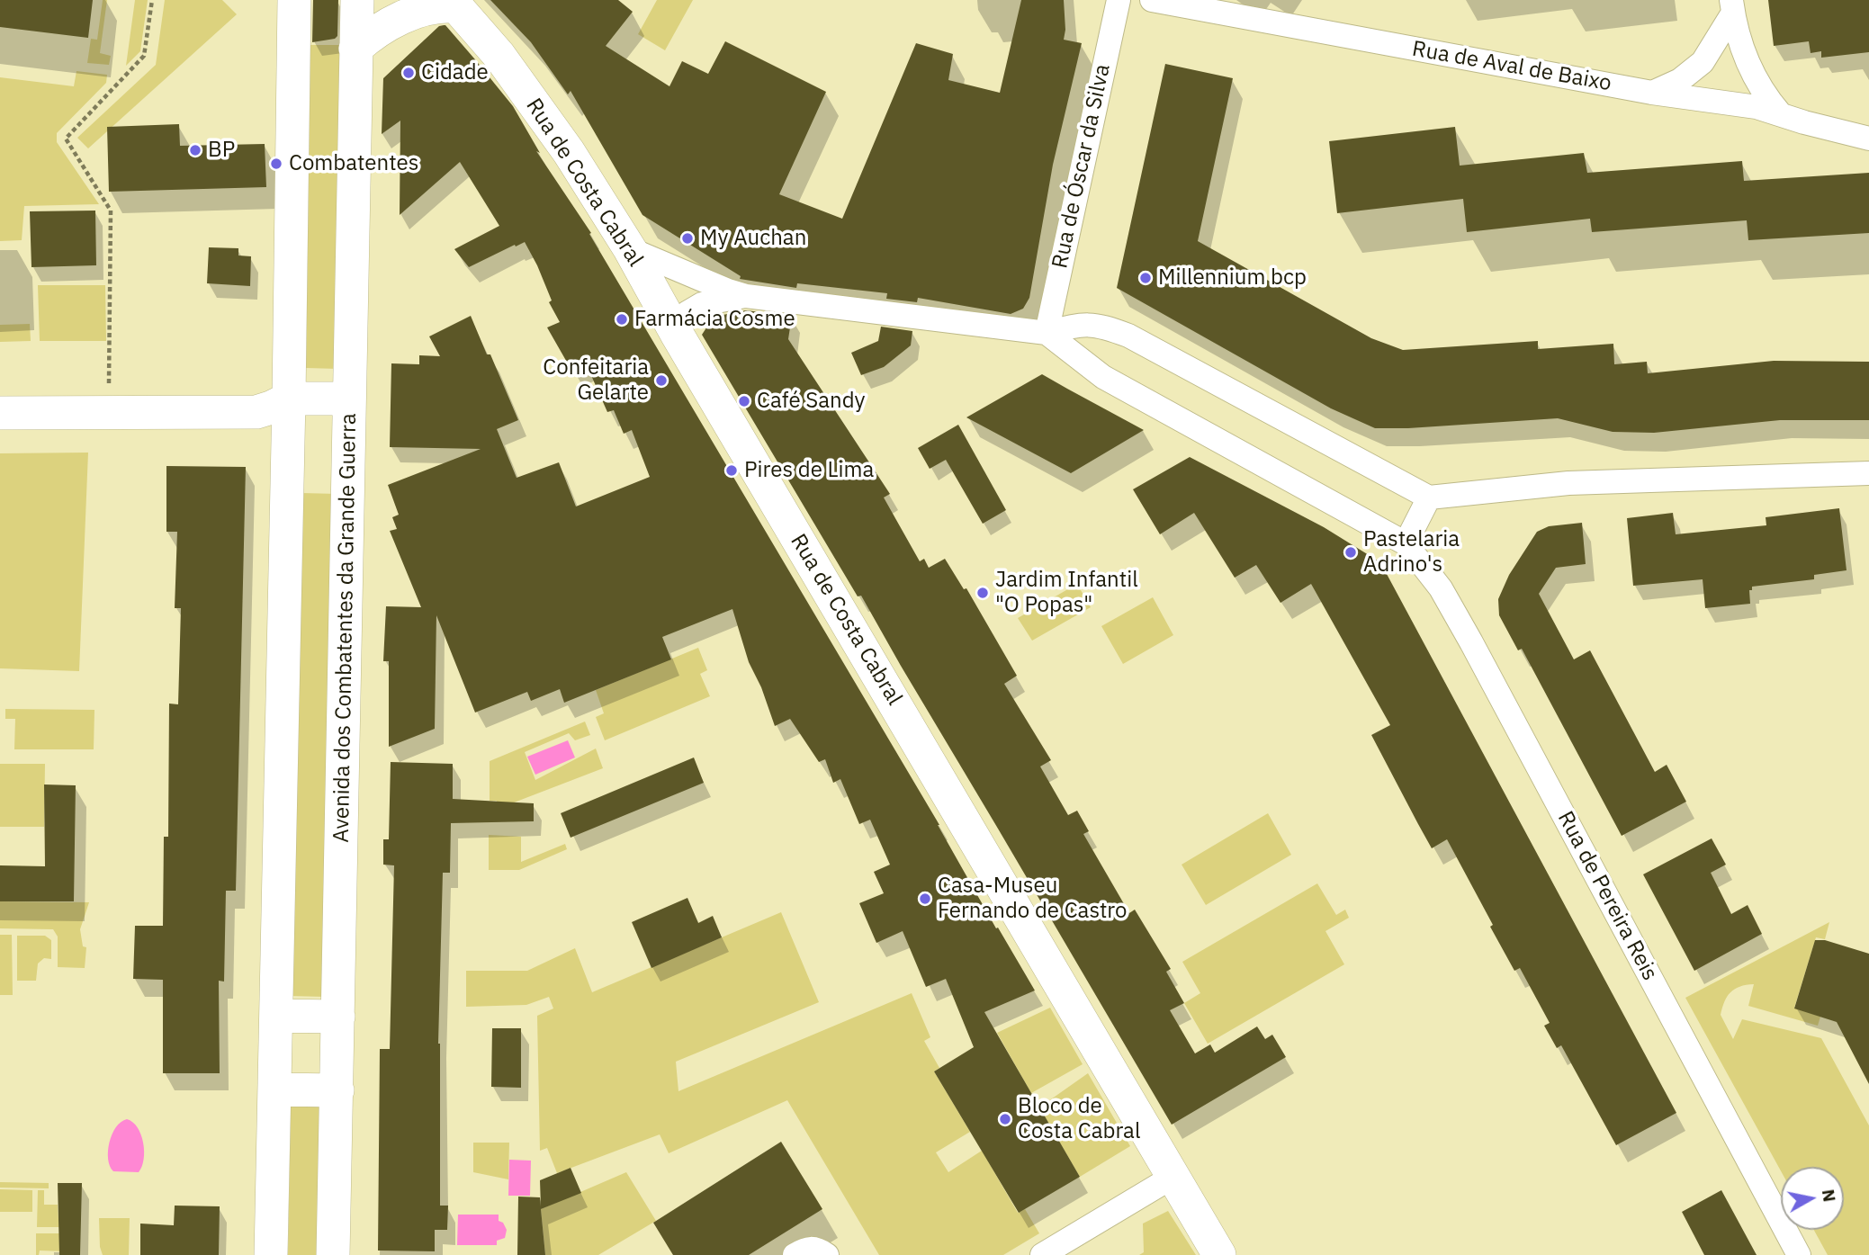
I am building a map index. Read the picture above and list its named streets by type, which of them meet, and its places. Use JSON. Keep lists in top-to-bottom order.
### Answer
{
  "streets": {
    "main road": ["Rua de Costa Cabral", "Avenida dos Combatentes da Grande Guerra"],
    "street": ["Rua de Aval de Baixo", "Rua de Óscar da Silva", "Rua de Pereira Reis"]
  },
  "places": [
    "Cidade",
    "BP",
    "Combatentes",
    "My Auchan",
    "Millennium bcp",
    "Farmácia Cosme",
    "Confeitaria Gelarte",
    "Café Sandy",
    "Pires de Lima",
    "Pastelaria Adrino's",
    "Jardim Infantil \"O Popas\"",
    "Casa-Museu Fernando de Castro",
    "Bloco de Costa Cabral"
  ],
  "north": "right"
}
